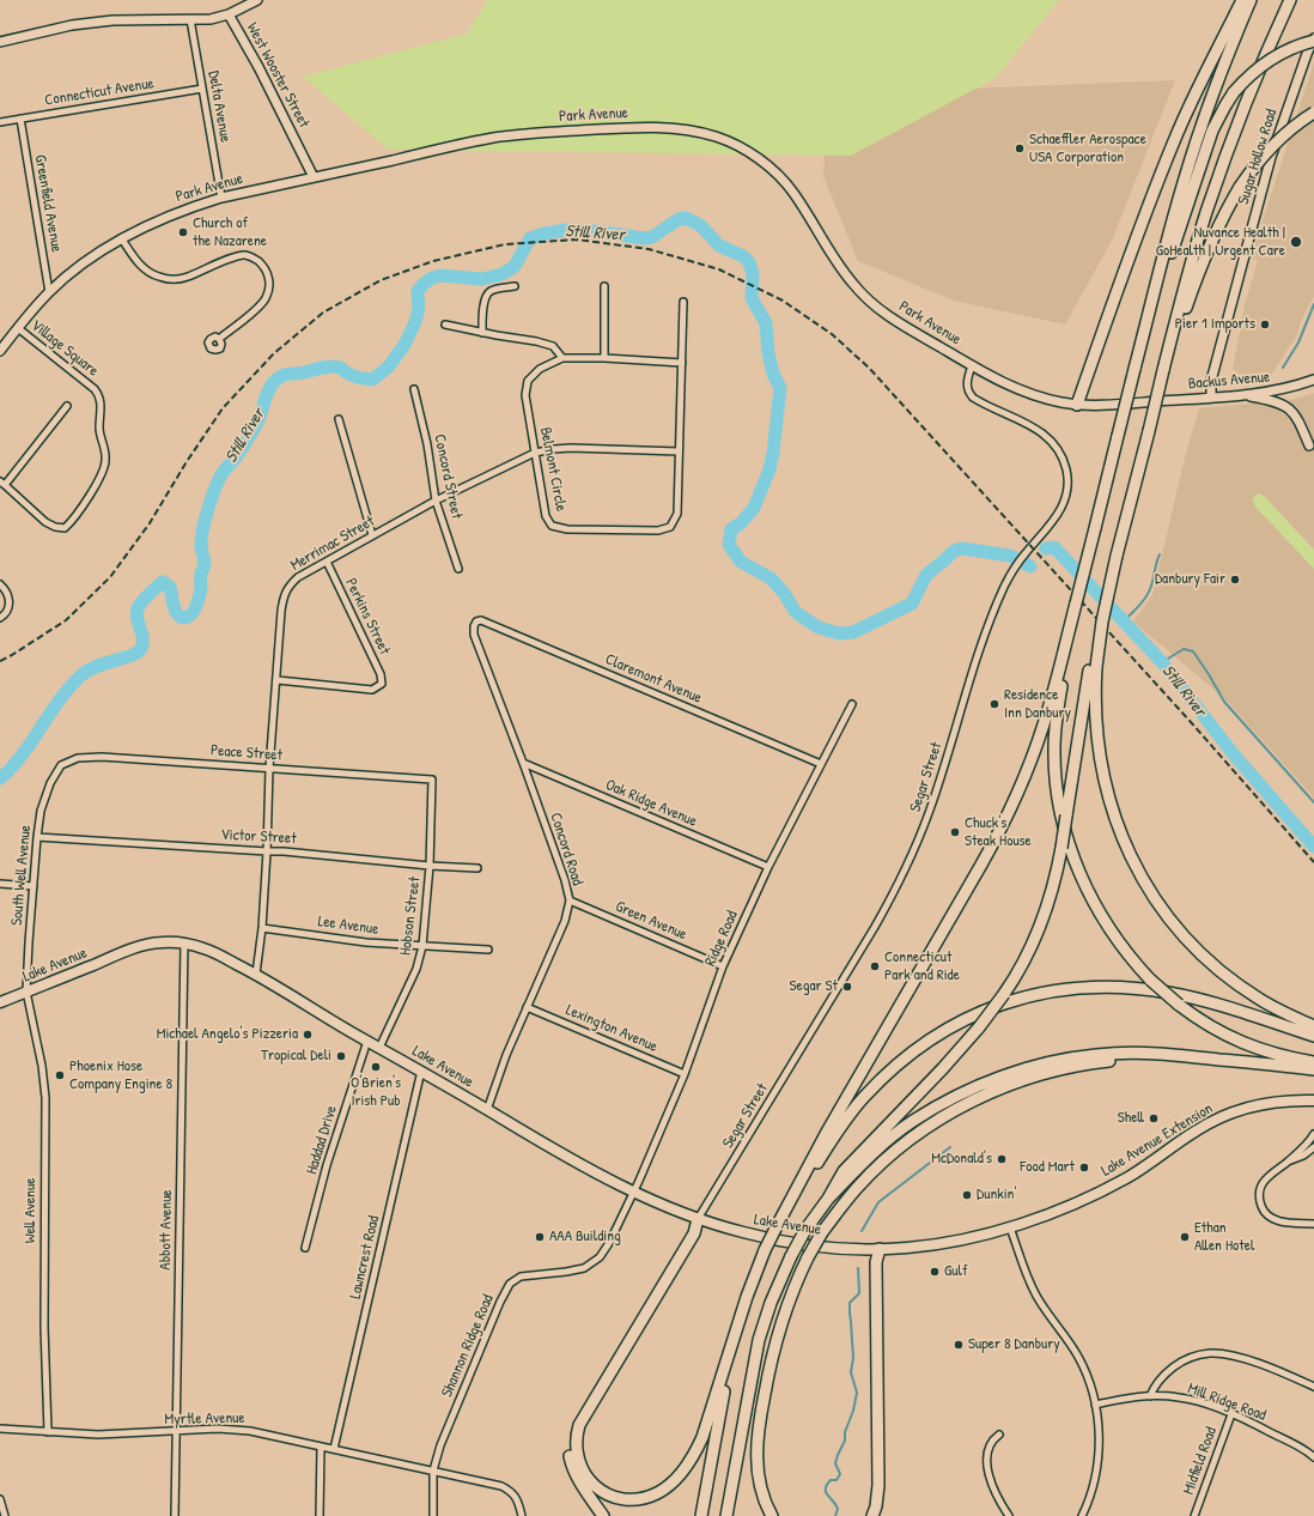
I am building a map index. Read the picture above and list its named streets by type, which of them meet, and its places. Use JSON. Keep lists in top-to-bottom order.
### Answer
{
  "streets": {
    "main road": [
      "West Wooster Street",
      "Park Avenue",
      "Sugar Hollow Road",
      "Backus Avenue",
      "Lake Avenue",
      "Lake Avenue Extension"
    ],
    "street": [
      "Connecticut Avenue",
      "Delta Avenue",
      "Greenfield Avenue",
      "Village Square",
      "Belmont Circle",
      "Concord Street",
      "Merrimac Street",
      "Perkins Street",
      "Claremont Avenue",
      "Peace Street",
      "Segar Street",
      "Oak Ridge Avenue",
      "Victor Street",
      "Concord Road",
      "South Well Avenue",
      "Hobson Street",
      "Green Avenue",
      "Lee Avenue",
      "Ridge Road",
      "Lexington Avenue",
      "Haddad Drive",
      "Well Avenue",
      "Abbott Avenue",
      "Lawncrest Road",
      "Shannon Ridge Road",
      "Mill Ridge Road",
      "Myrtle Avenue",
      "Midfield Road"
    ]
  },
  "crossings": [
    ["West Wooster Street", "Delta Avenue"],
    ["West Wooster Street", "Park Avenue"],
    ["Connecticut Avenue", "Delta Avenue"],
    ["Connecticut Avenue", "Greenfield Avenue"],
    ["Delta Avenue", "Park Avenue"],
    ["Park Avenue", "Greenfield Avenue"],
    ["Park Avenue", "Village Square"],
    ["Park Avenue", "Backus Avenue"],
    ["Park Avenue", "Segar Street"],
    ["Sugar Hollow Road", "Backus Avenue"],
    ["Belmont Circle", "Merrimac Street"],
    ["Concord Street", "Merrimac Street"],
    ["Merrimac Street", "Perkins Street"],
    ["Merrimac Street", "Peace Street"],
    ["Merrimac Street", "Victor Street"],
    ["Merrimac Street", "Lee Avenue"],
    ["Merrimac Street", "Lake Avenue"],
    ["Claremont Avenue", "Concord Road"],
    ["Claremont Avenue", "Ridge Road"],
    ["Peace Street", "South Well Avenue"],
    ["Peace Street", "Hobson Street"],
    ["Segar Street", "Lake Avenue"],
    ["Oak Ridge Avenue", "Concord Road"],
    ["Oak Ridge Avenue", "Ridge Road"],
    ["Victor Street", "South Well Avenue"],
    ["Victor Street", "Hobson Street"],
    ["Concord Road", "Green Avenue"],
    ["Concord Road", "Lake Avenue"],
    ["Concord Road", "Lexington Avenue"],
    ["South Well Avenue", "Lake Avenue"],
    ["South Well Avenue", "Well Avenue"],
    ["Hobson Street", "Lee Avenue"],
    ["Hobson Street", "Lake Avenue"],
    ["Green Avenue", "Ridge Road"],
    ["Ridge Road", "Lake Avenue"],
    ["Ridge Road", "Lexington Avenue"],
    ["Ridge Road", "Shannon Ridge Road"],
    ["Lake Avenue", "Haddad Drive"],
    ["Lake Avenue", "Lake Avenue Extension"],
    ["Lake Avenue", "Well Avenue"],
    ["Lake Avenue", "Abbott Avenue"],
    ["Lake Avenue", "Lawncrest Road"],
    ["Lake Avenue", "Shannon Ridge Road"],
    ["Well Avenue", "Myrtle Avenue"],
    ["Abbott Avenue", "Myrtle Avenue"],
    ["Lawncrest Road", "Myrtle Avenue"],
    ["Shannon Ridge Road", "Myrtle Avenue"],
    ["Mill Ridge Road", "Midfield Road"]
  ],
  "water": ["Still River"],
  "places": [
    "Schaeffler Aerospace USA Corporation",
    "Church of the Nazarene",
    "Nuvance Health | GoHealth | Urgent Care",
    "Pier 1 Imports",
    "Danbury Fair",
    "Residence Inn Danbury",
    "Chuck's Steak House",
    "Connecticut Park and Ride",
    "Segar St",
    "Michael Angelo's Pizzeria",
    "Tropical Deli",
    "O'Brien's Irish Pub",
    "Phoenix Hose Company Engine 8",
    "Shell",
    "McDonald's",
    "Food Mart",
    "Dunkin'",
    "AAA Building",
    "Ethan Allen Hotel",
    "Gulf",
    "Super 8 Danbury"
  ]
}
